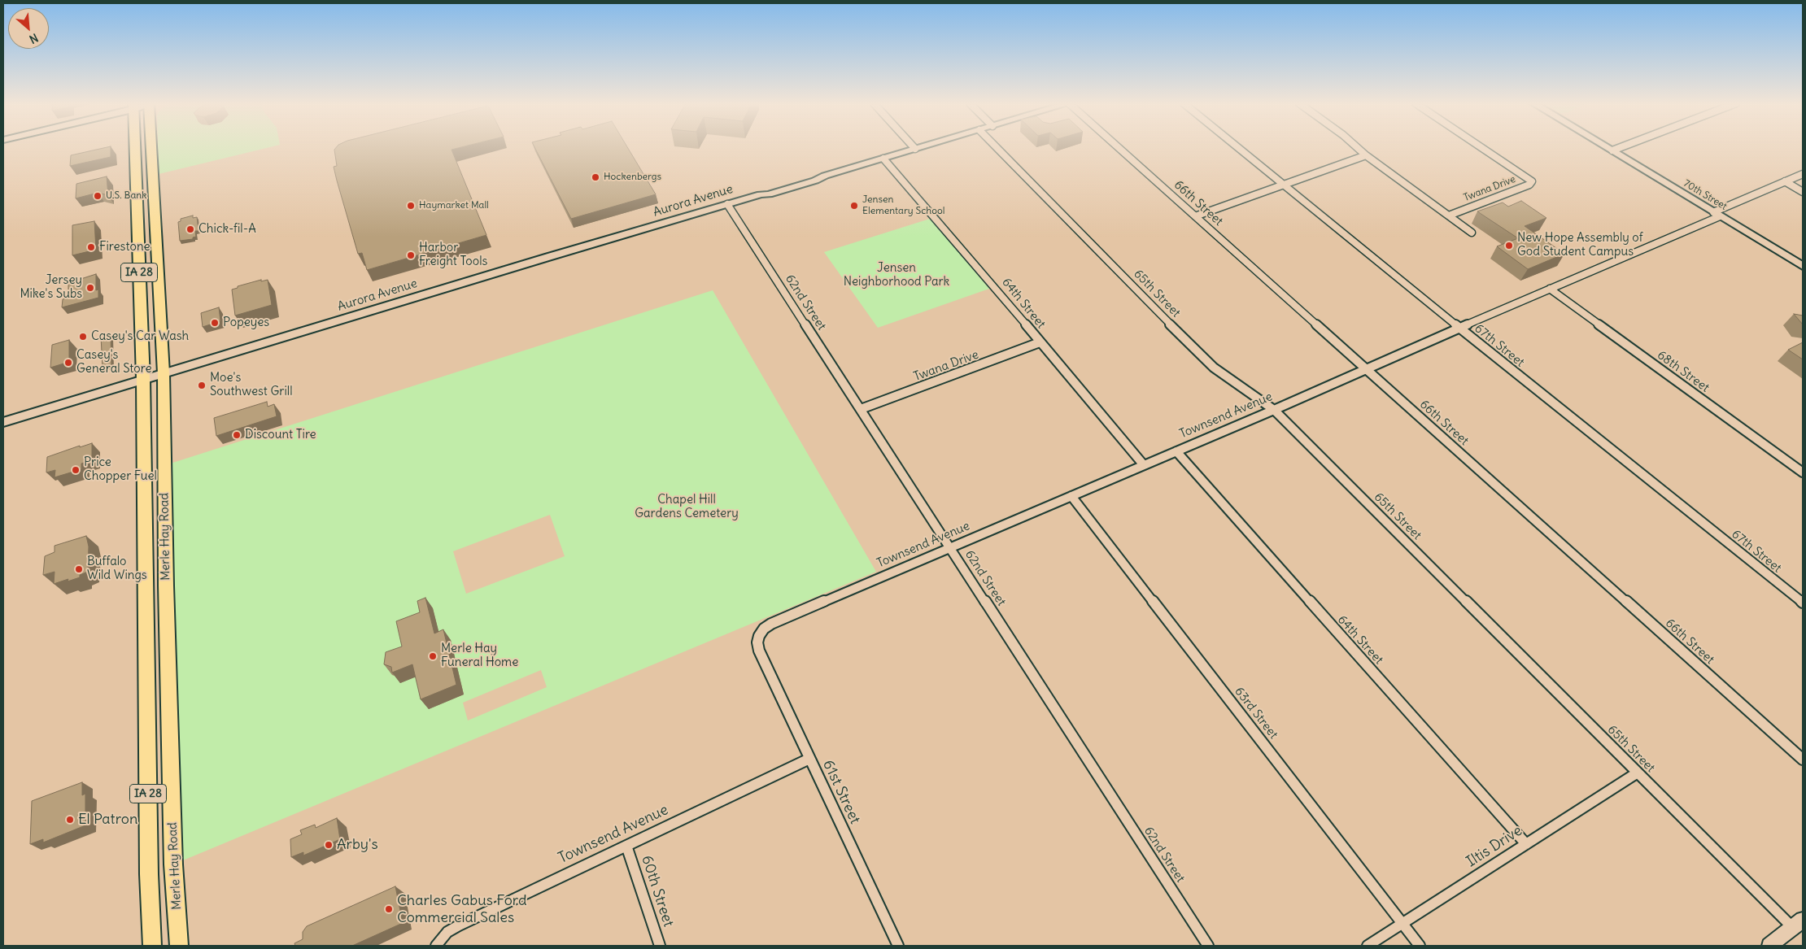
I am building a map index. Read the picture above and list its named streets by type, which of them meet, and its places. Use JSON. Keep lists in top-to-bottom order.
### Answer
{
  "streets": {
    "main road": ["IA 28", "Merle Hay Road"],
    "street": [
      "Twana Drive",
      "70th Street",
      "Aurora Avenue",
      "66th Street",
      "65th Street",
      "62nd Street",
      "64th Street",
      "67th Street",
      "68th Street",
      "Townsend Avenue",
      "63rd Street",
      "61st Street",
      "Iltis Drive",
      "60th Street"
    ]
  },
  "crossings": [
    ["Twana Drive", "62nd Street"],
    ["Twana Drive", "64th Street"],
    ["70th Street", "Townsend Avenue"],
    ["Aurora Avenue", "62nd Street"],
    ["Aurora Avenue", "64th Street"],
    ["Aurora Avenue", "Merle Hay Road"],
    ["66th Street", "Townsend Avenue"],
    ["65th Street", "Townsend Avenue"],
    ["65th Street", "Iltis Drive"],
    ["62nd Street", "Townsend Avenue"],
    ["64th Street", "Townsend Avenue"],
    ["64th Street", "Iltis Drive"],
    ["67th Street", "Townsend Avenue"],
    ["68th Street", "Townsend Avenue"],
    ["Townsend Avenue", "63rd Street"],
    ["Townsend Avenue", "61st Street"],
    ["Townsend Avenue", "60th Street"],
    ["63rd Street", "Iltis Drive"]
  ],
  "parks": ["Jensen Neighborhood Park", "Chapel Hill Gardens Cemetery"],
  "places": [
    "Hockenbergs",
    "U.S. Bank",
    "Haymarket Mall",
    "Jensen Elementary School",
    "Chick-fil-A",
    "New Hope Assembly of God Student Campus",
    "Firestone",
    "Harbor Freight Tools",
    "Jersey Mike's Subs",
    "Popeyes",
    "Casey's Car Wash",
    "Casey's General Store",
    "Moe's Southwest Grill",
    "Discount Tire",
    "Price Chopper Fuel",
    "Buffalo Wild Wings",
    "Merle Hay Funeral Home",
    "El Patron",
    "Arby's",
    "Charles Gabus Ford Commercial Sales"
  ],
  "north": "bottom right"
}
